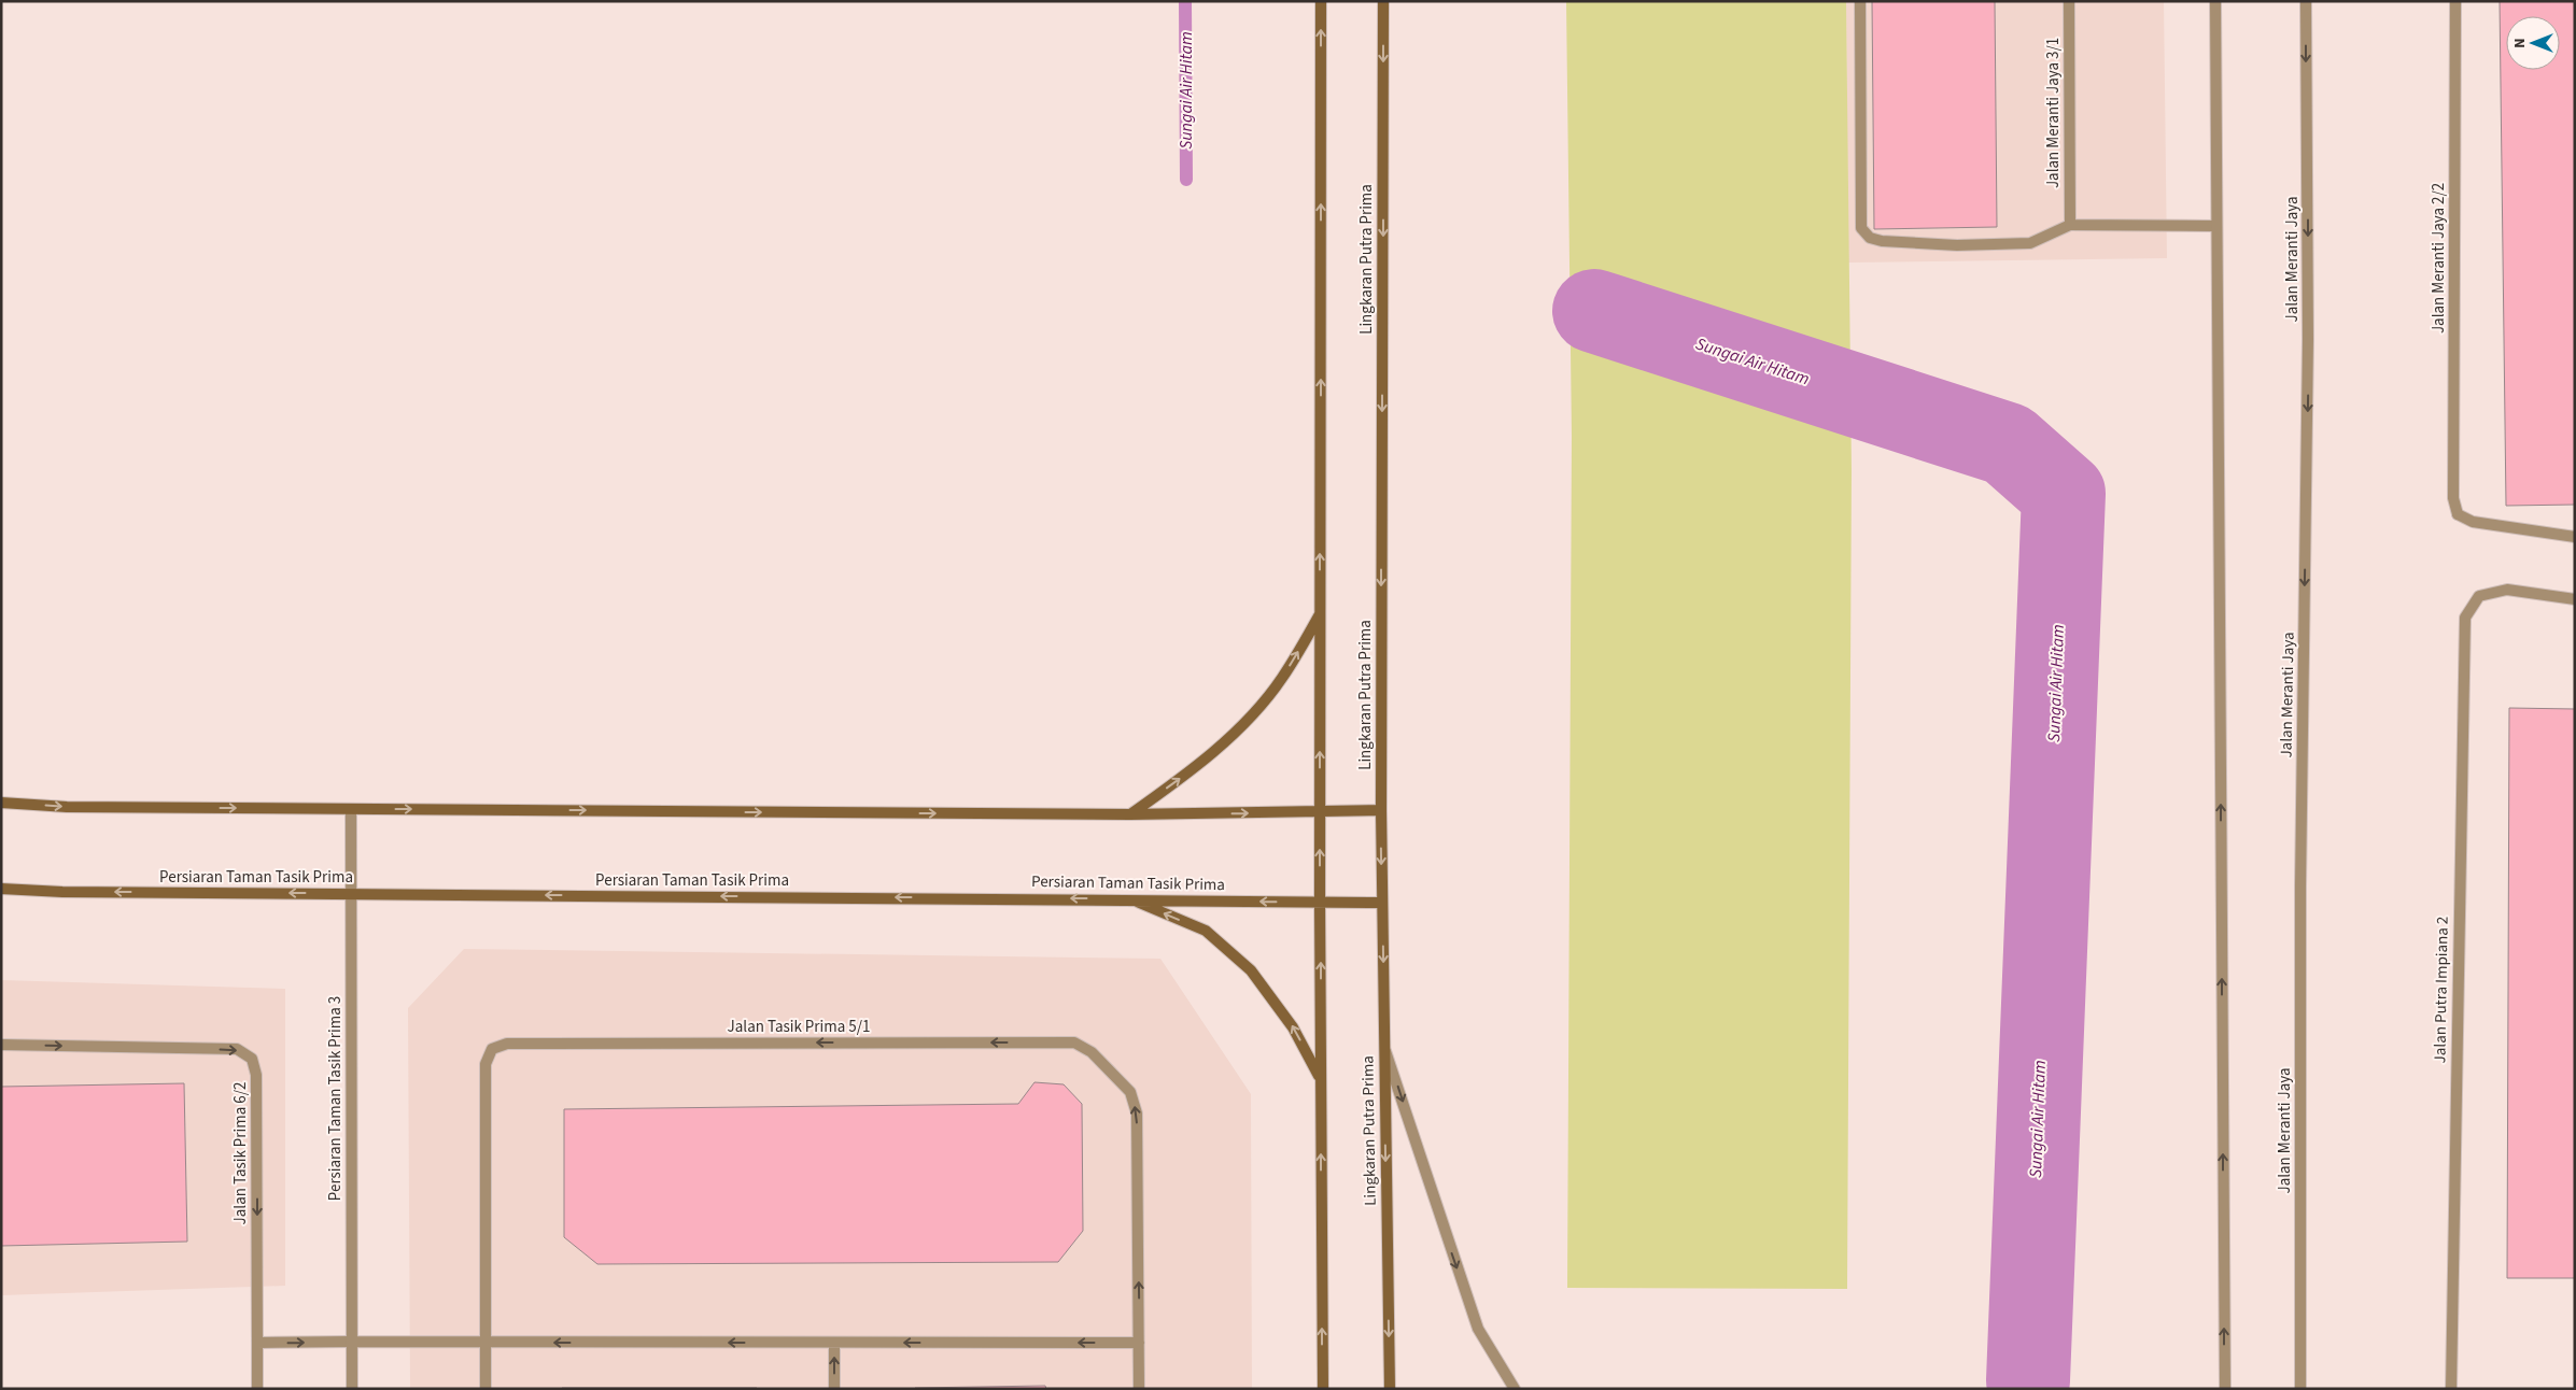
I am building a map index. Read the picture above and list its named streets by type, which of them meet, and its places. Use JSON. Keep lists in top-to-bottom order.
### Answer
{
  "streets": {
    "main road": ["Lingkaran Putra Prima", "Persiaran Taman Tasik Prima"],
    "street": [
      "Jalan Meranti Jaya 3/1",
      "Jalan Meranti Jaya 2/2",
      "Jalan Meranti Jaya",
      "Jalan Putra Impiana 2",
      "Jalan Tasik Prima 5/1",
      "Persiaran Taman Tasik Prima 3",
      "Jalan Tasik Prima 6/2"
    ]
  },
  "crossings": [
    ["Lingkaran Putra Prima", "Persiaran Taman Tasik Prima"],
    ["Persiaran Taman Tasik Prima", "Persiaran Taman Tasik Prima 3"]
  ],
  "water": ["Sungai Air Hitam"],
  "north": "left"
}
